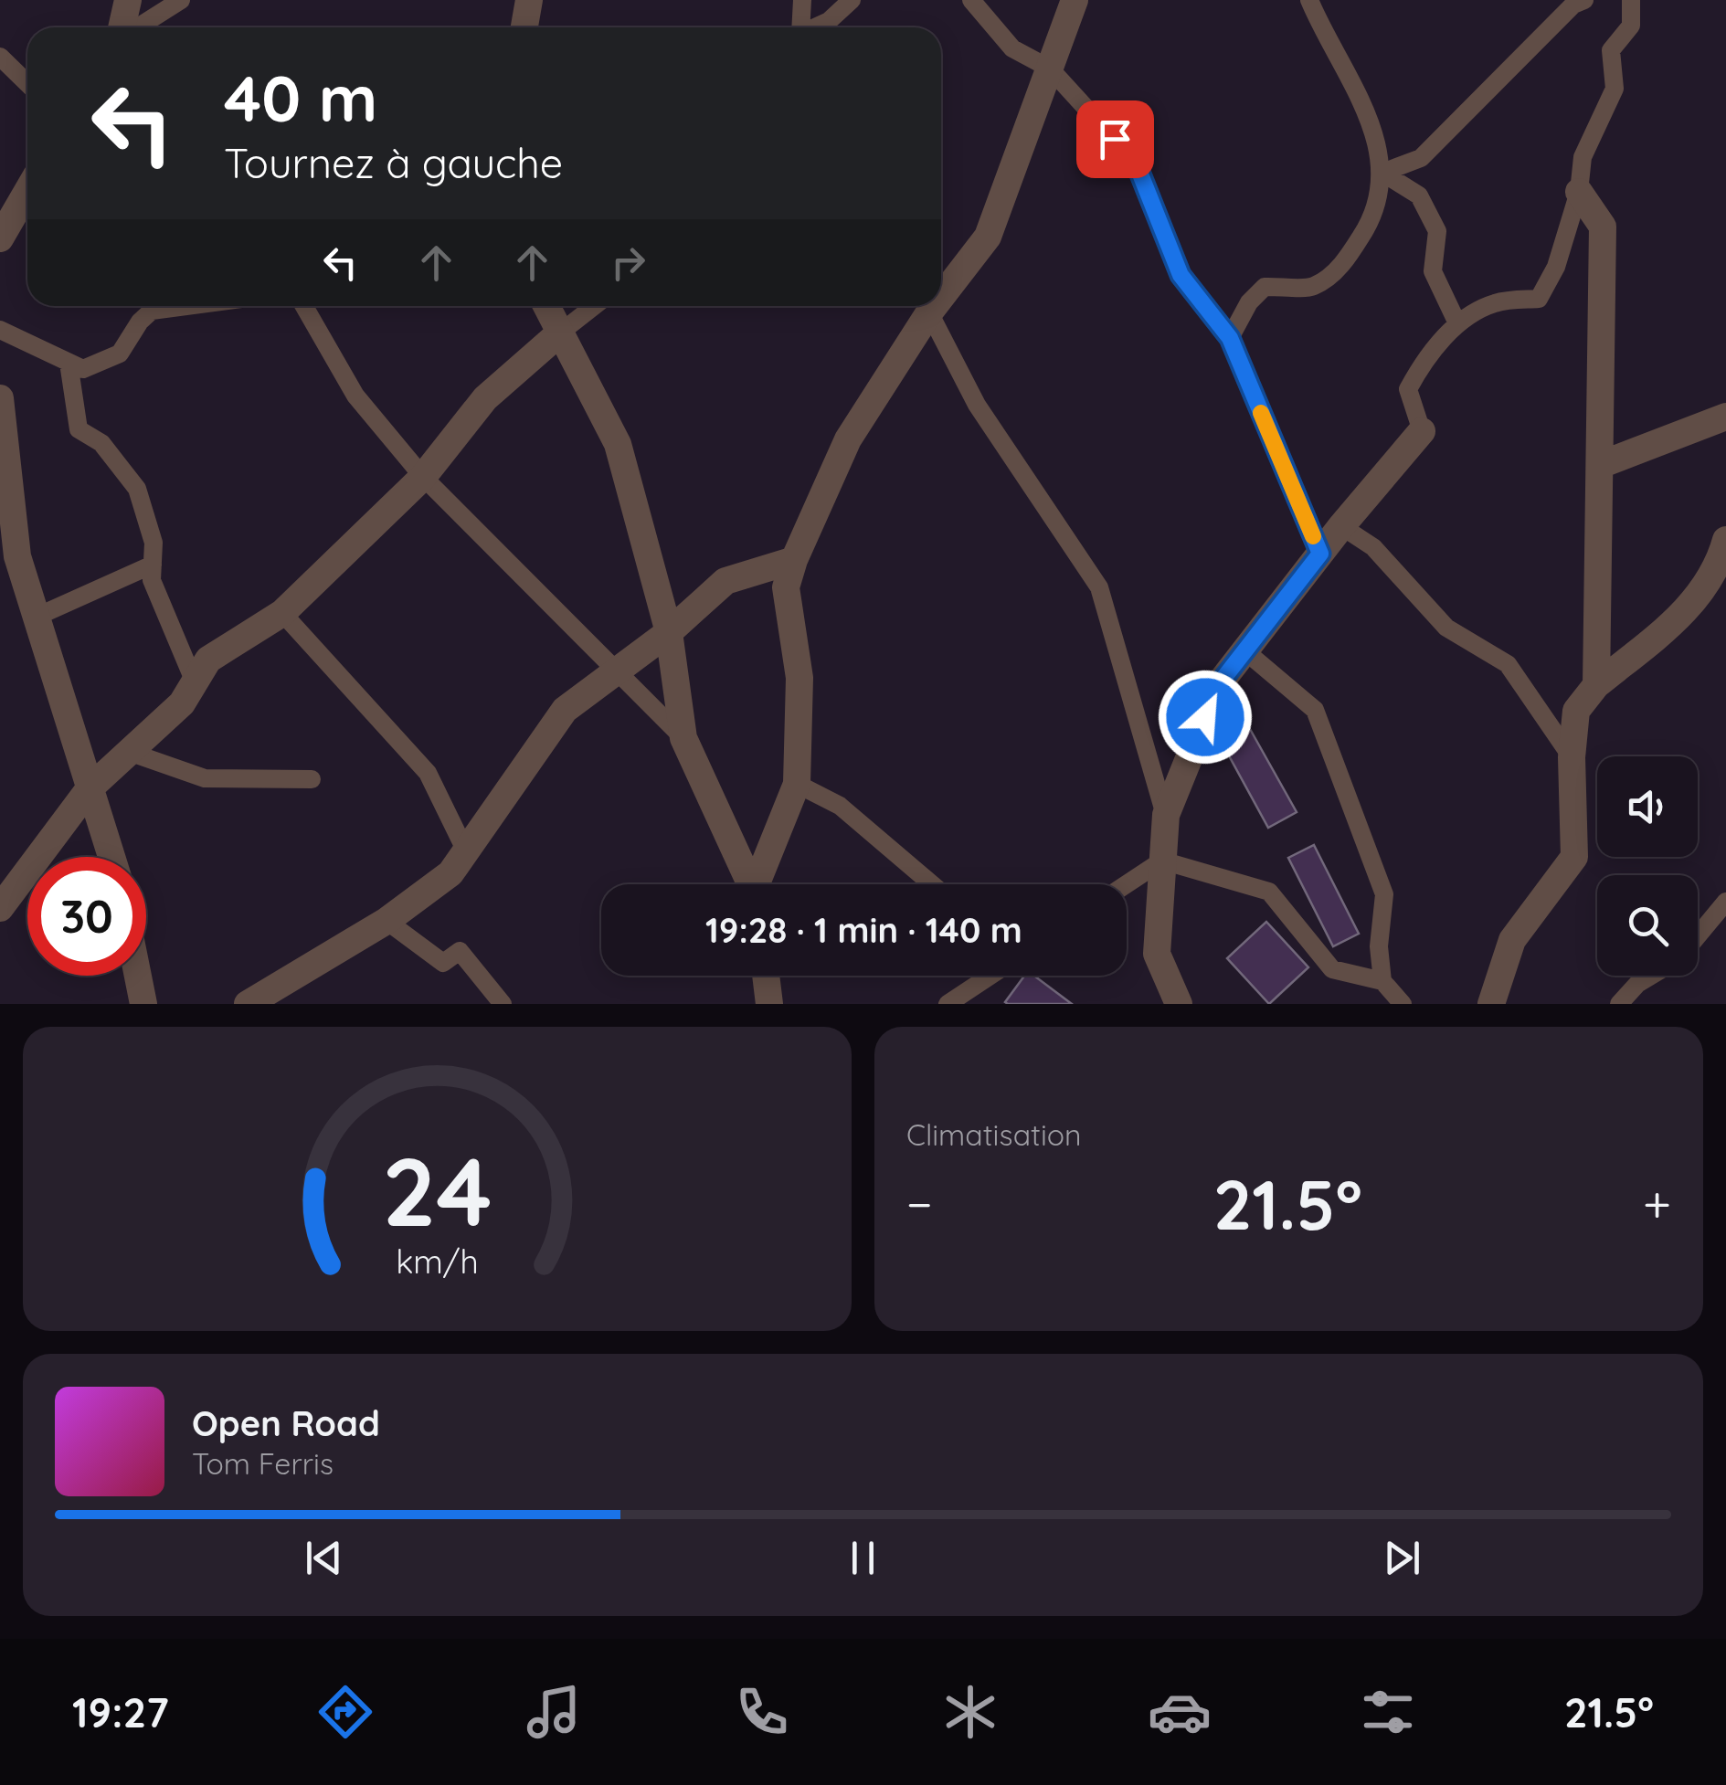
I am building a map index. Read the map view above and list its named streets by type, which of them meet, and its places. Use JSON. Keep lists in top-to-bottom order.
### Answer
{
  "page": {
    "turn": ["40 m", "Tournez à gauche"],
    "limit": "30",
    "trip": "19:28 · 1 min · 140 m",
    "tile": "Climatisation",
    "heat": ["−", "21.5°", "+"],
    "song": ["Open Road", "Tom Ferris"],
    "tabs": ["19:27", "21.5°"],
    "gauge": ["24", "km/h"]
  }
}
